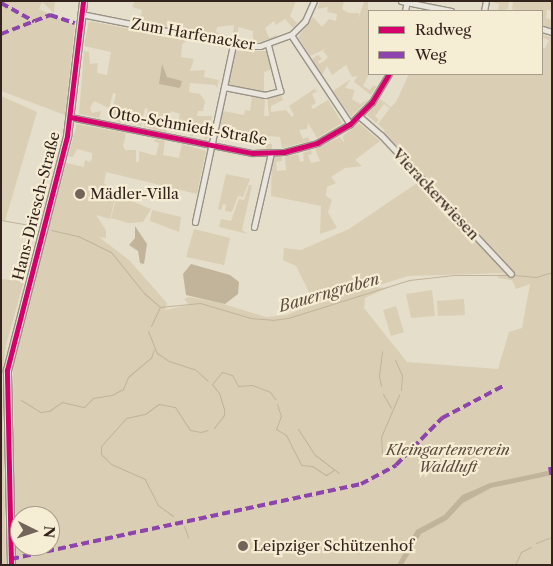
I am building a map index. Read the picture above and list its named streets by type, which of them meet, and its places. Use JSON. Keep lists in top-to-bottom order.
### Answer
{
  "streets": {
    "main road": ["Hans-Driesch-Straße"],
    "street": ["Zum Harfenacker", "Otto-Schmiedt-Straße", "Vierackerwiesen"]
  },
  "crossings": [
    ["Zum Harfenacker", "Hans-Driesch-Straße"],
    ["Otto-Schmiedt-Straße", "Vierackerwiesen"],
    ["Otto-Schmiedt-Straße", "Hans-Driesch-Straße"]
  ],
  "water": ["Bauerngraben"],
  "parks": ["Kleingartenverein Waldluft"],
  "places": ["Mädler-Villa", "Leipziger Schützenhof"],
  "legend": ["Radweg", "Weg"],
  "north": "right"
}
